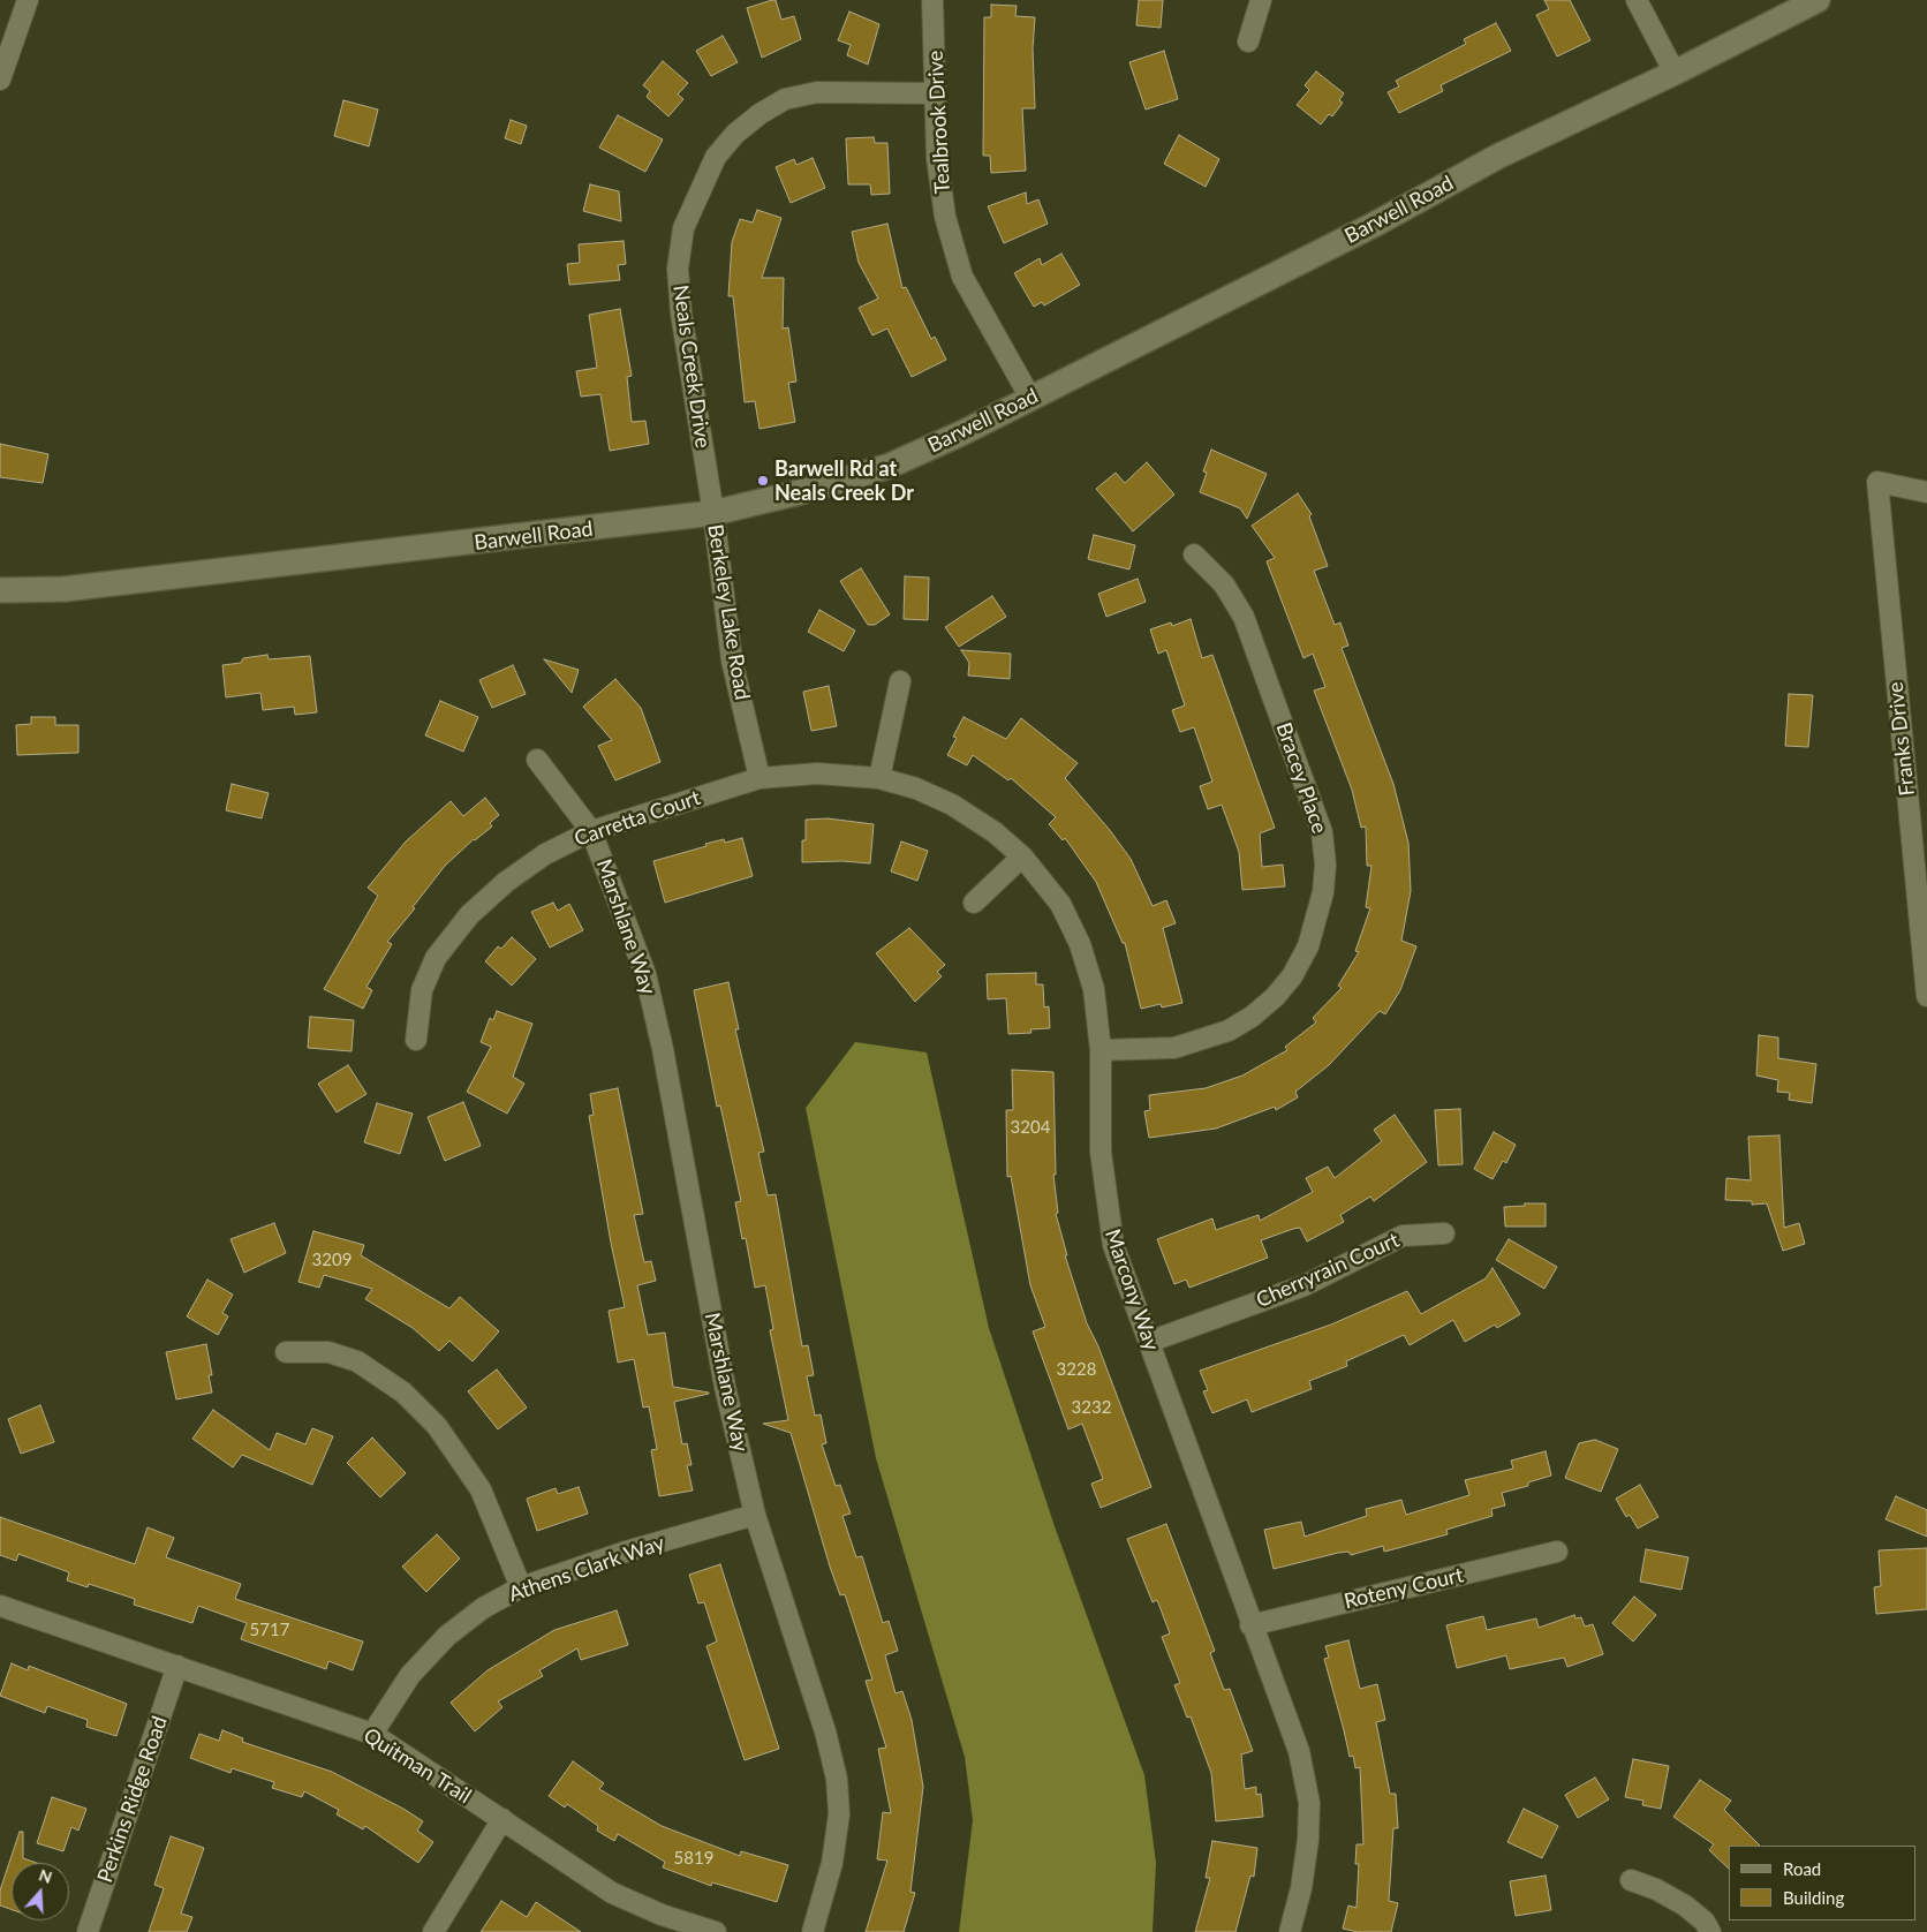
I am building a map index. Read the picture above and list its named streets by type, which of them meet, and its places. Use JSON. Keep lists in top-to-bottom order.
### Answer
{
  "streets": {
    "street": [
      "Tealbrook Drive",
      "Barwell Road",
      "Neals Creek Drive",
      "Berkeley Lake Road",
      "Franks Drive",
      "Bracey Place",
      "Carretta Court",
      "Marshlane Way",
      "Cherryrain Court",
      "Marcony Way",
      "Athens Clark Way",
      "Roteny Court",
      "Quitman Trail",
      "Perkins Ridge Road"
    ]
  },
  "crossings": [
    ["Tealbrook Drive", "Barwell Road"],
    ["Tealbrook Drive", "Neals Creek Drive"],
    ["Barwell Road", "Neals Creek Drive"],
    ["Barwell Road", "Berkeley Lake Road"],
    ["Neals Creek Drive", "Berkeley Lake Road"],
    ["Berkeley Lake Road", "Carretta Court"],
    ["Berkeley Lake Road", "Marcony Way"],
    ["Bracey Place", "Marcony Way"],
    ["Carretta Court", "Marshlane Way"],
    ["Carretta Court", "Marcony Way"],
    ["Marshlane Way", "Athens Clark Way"],
    ["Cherryrain Court", "Marcony Way"],
    ["Marcony Way", "Roteny Court"],
    ["Athens Clark Way", "Quitman Trail"],
    ["Quitman Trail", "Perkins Ridge Road"]
  ],
  "places": ["Barwell Rd at Neals Creek Dr"],
  "house_numbers": [
    "3204",
    "3209",
    "3228",
    "3232",
    "5717",
    "5819"
  ],
  "legend": ["Road", "Building"],
  "north": "top"
}
